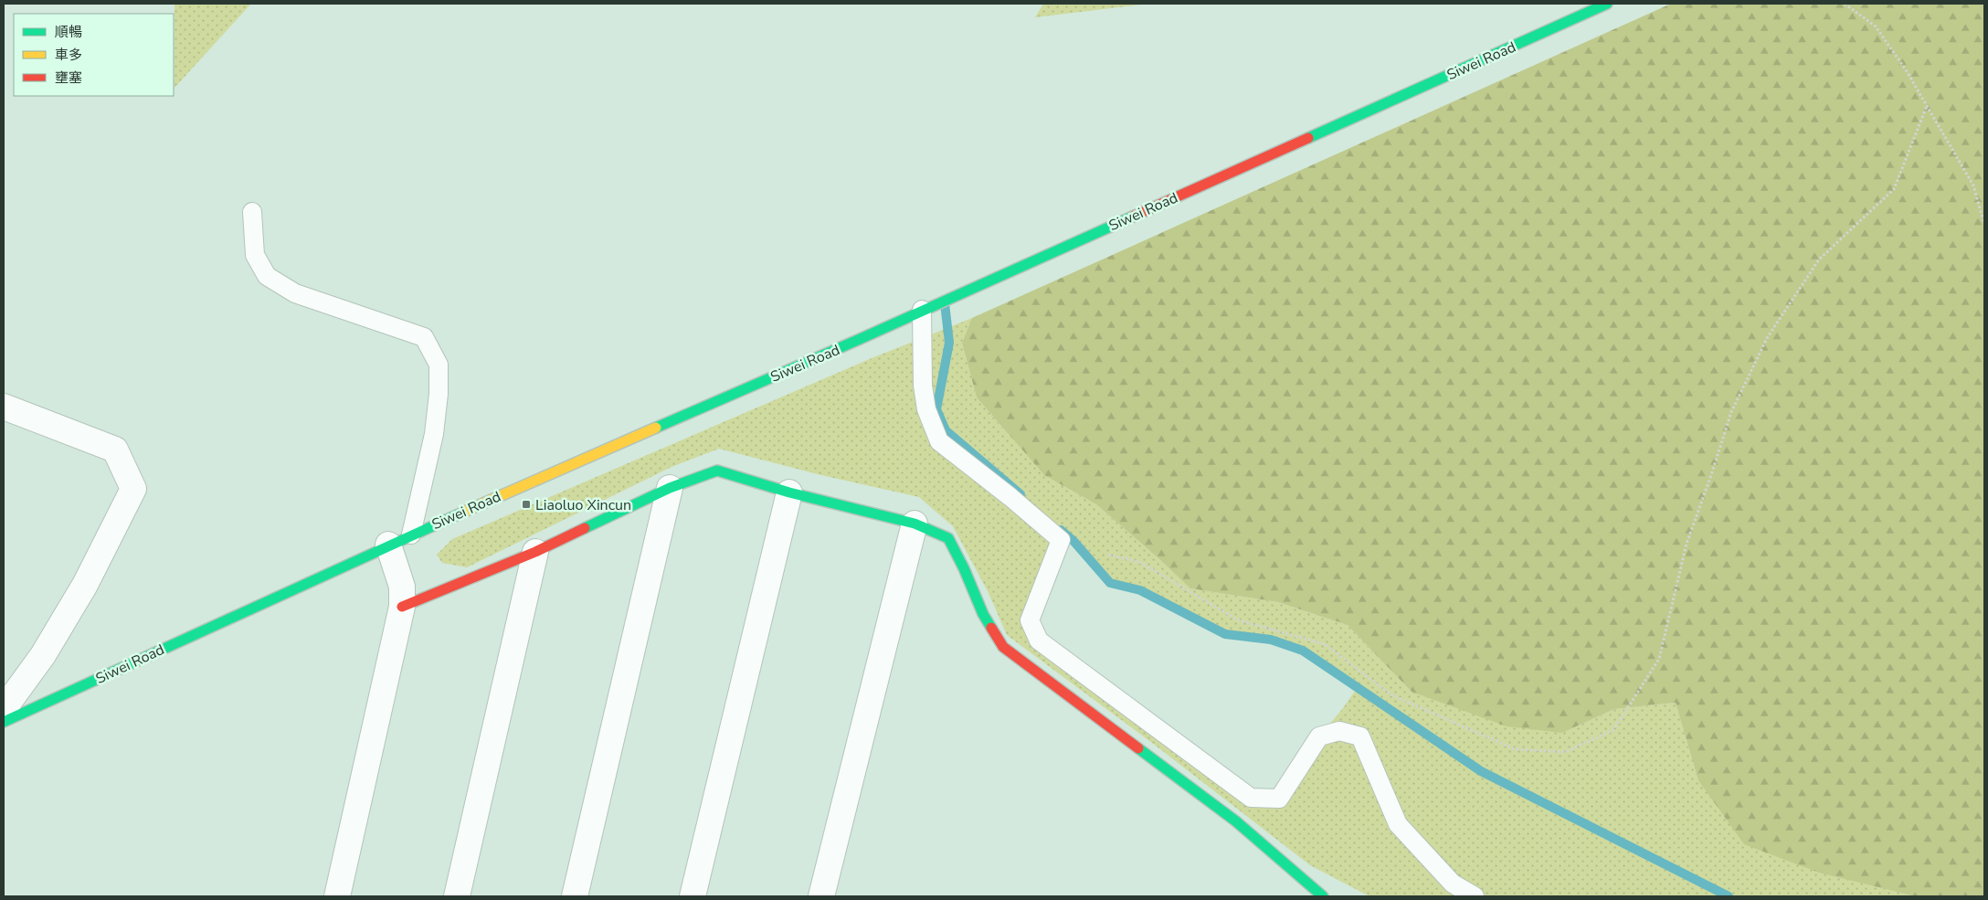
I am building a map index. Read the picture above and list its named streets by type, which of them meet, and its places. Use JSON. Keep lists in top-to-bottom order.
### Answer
{
  "streets": {
    "street": ["Siwei Road"]
  },
  "places": {
    "transit": ["Liaoluo Xincun"]
  },
  "legend": ["順暢", "車多", "壅塞"]
}
